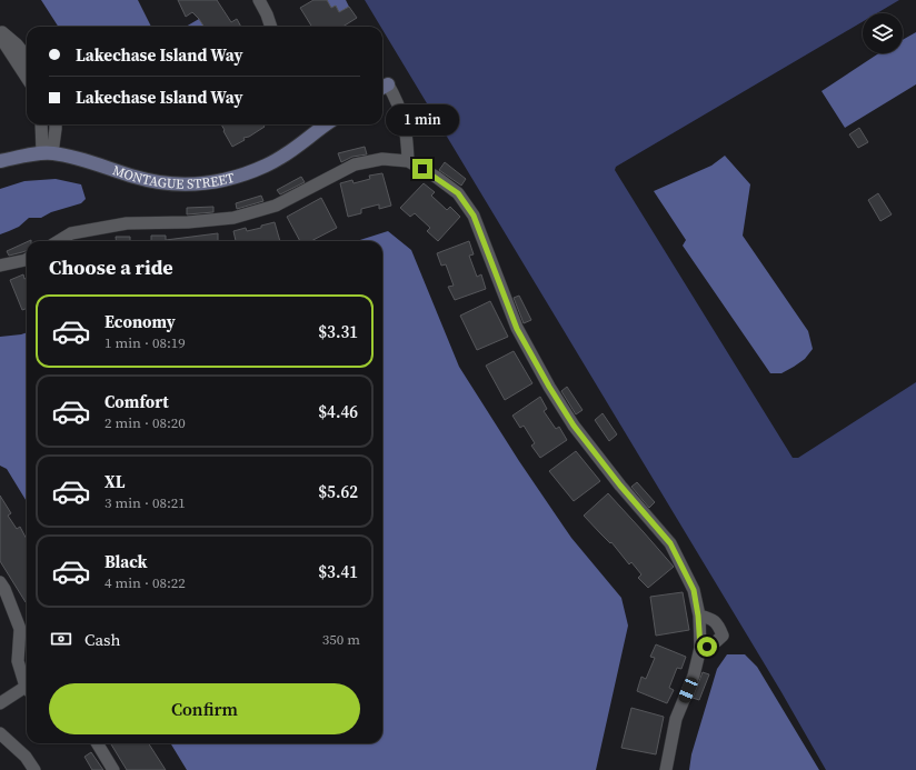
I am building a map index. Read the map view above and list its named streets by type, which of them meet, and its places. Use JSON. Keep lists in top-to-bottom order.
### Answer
{
  "streets": {
    "street": ["MONTAGUE STREET"]
  },
  "page": {
    "banner": ["Lakechase Island Way", "Lakechase Island Way"],
    "bubble": "1 min",
    "heading": "Choose a ride",
    "list": [
      {
        "name": "Economy",
        "note": "1 min · 08:19",
        "value": "$3.31"
      },
      {
        "name": "Comfort",
        "note": "2 min · 08:20",
        "value": "$4.46"
      },
      {
        "name": "XL",
        "note": "3 min · 08:21",
        "value": "$5.62"
      },
      {
        "name": "Black",
        "note": "4 min · 08:22",
        "value": "$3.41"
      }
    ],
    "pay": ["Cash", "350 m"],
    "buttons": "Confirm"
  }
}
